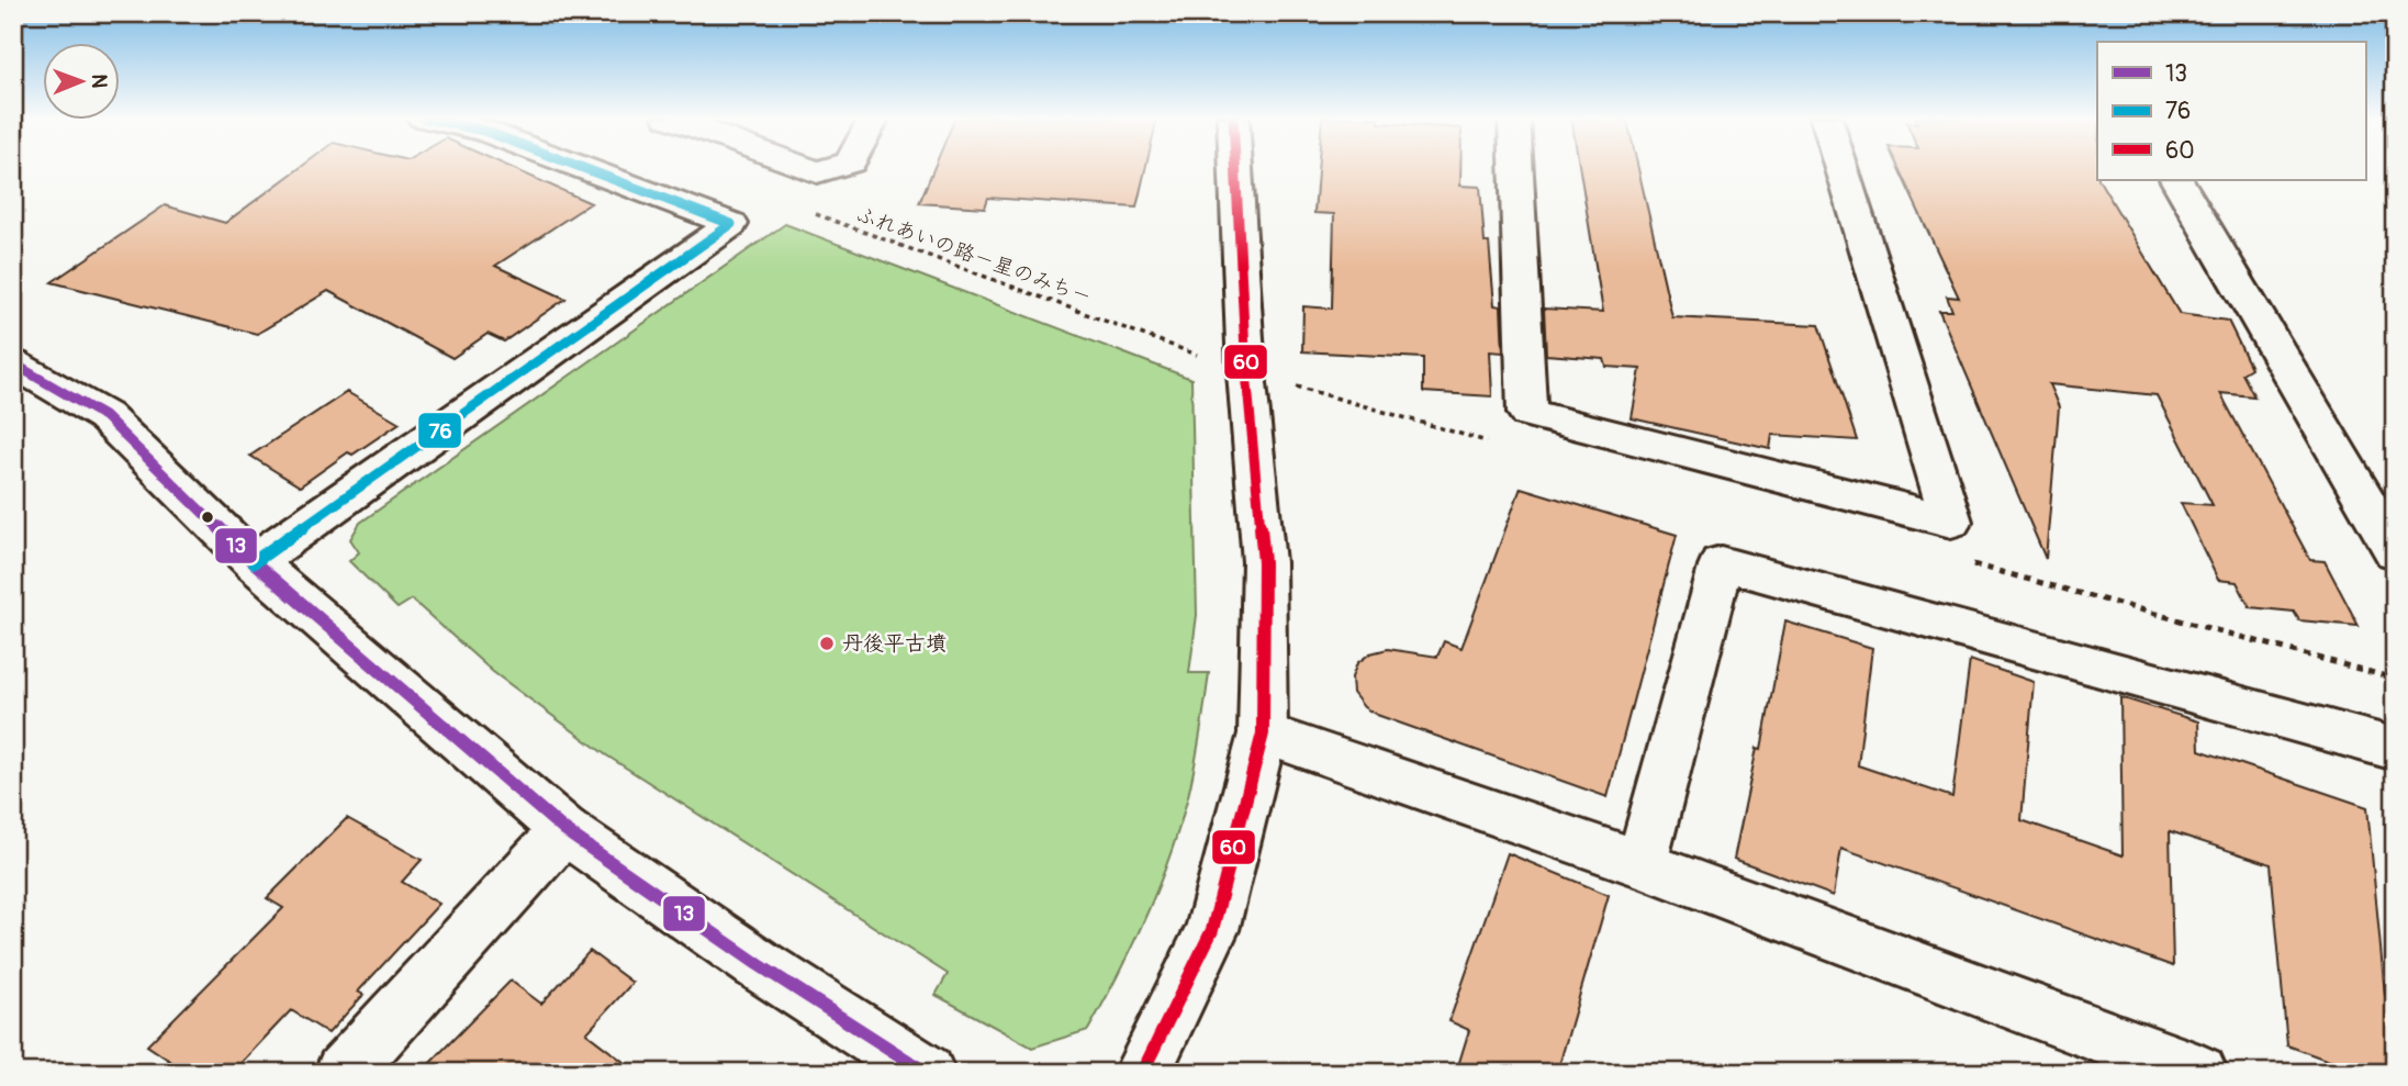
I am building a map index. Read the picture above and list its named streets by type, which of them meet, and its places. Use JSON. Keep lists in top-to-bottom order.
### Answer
{
  "streets": {
    "path": ["ふれあいの路－星のみち－"]
  },
  "places": ["丹後平古墳"],
  "lines": ["transit line 76", "transit line 60", "transit line 13"],
  "legend": ["13", "76", "60"],
  "north": "right"
}
